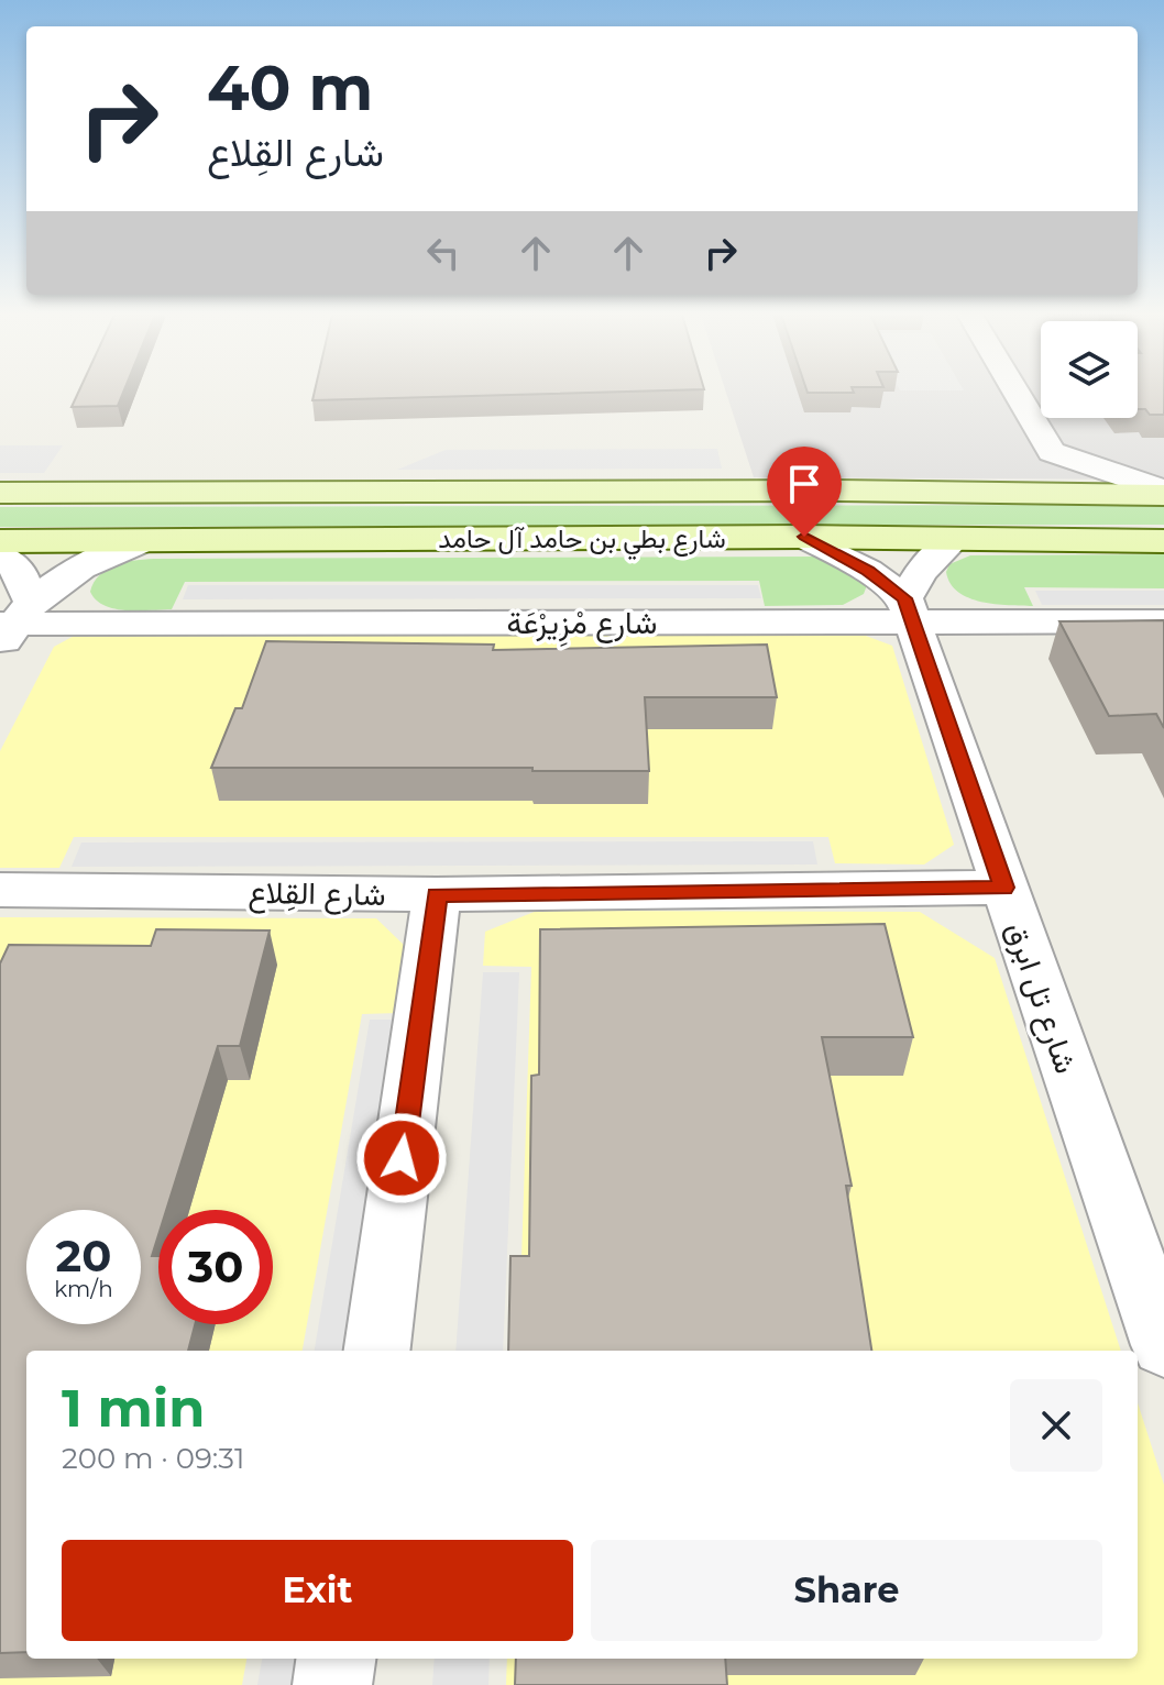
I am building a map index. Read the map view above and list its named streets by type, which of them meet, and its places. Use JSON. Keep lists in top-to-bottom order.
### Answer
{
  "streets": {
    "street": [
      "شارع بطي بن حامد آل حامد",
      "شارع مْزِيرْعَة",
      "شارع القِلاع",
      "شارع تل ابرق"
    ]
  },
  "crossings": [
    ["شارع مْزِيرْعَة", "شارع تل ابرق"],
    ["شارع القِلاع", "شارع تل ابرق"]
  ],
  "page": {
    "turn": ["40 m", "شارع القِلاع"],
    "speed": "20 km/h",
    "limit": "30",
    "heading": ["1 min", "200 m · 09:31"],
    "buttons": ["Exit", "Share"]
  }
}
